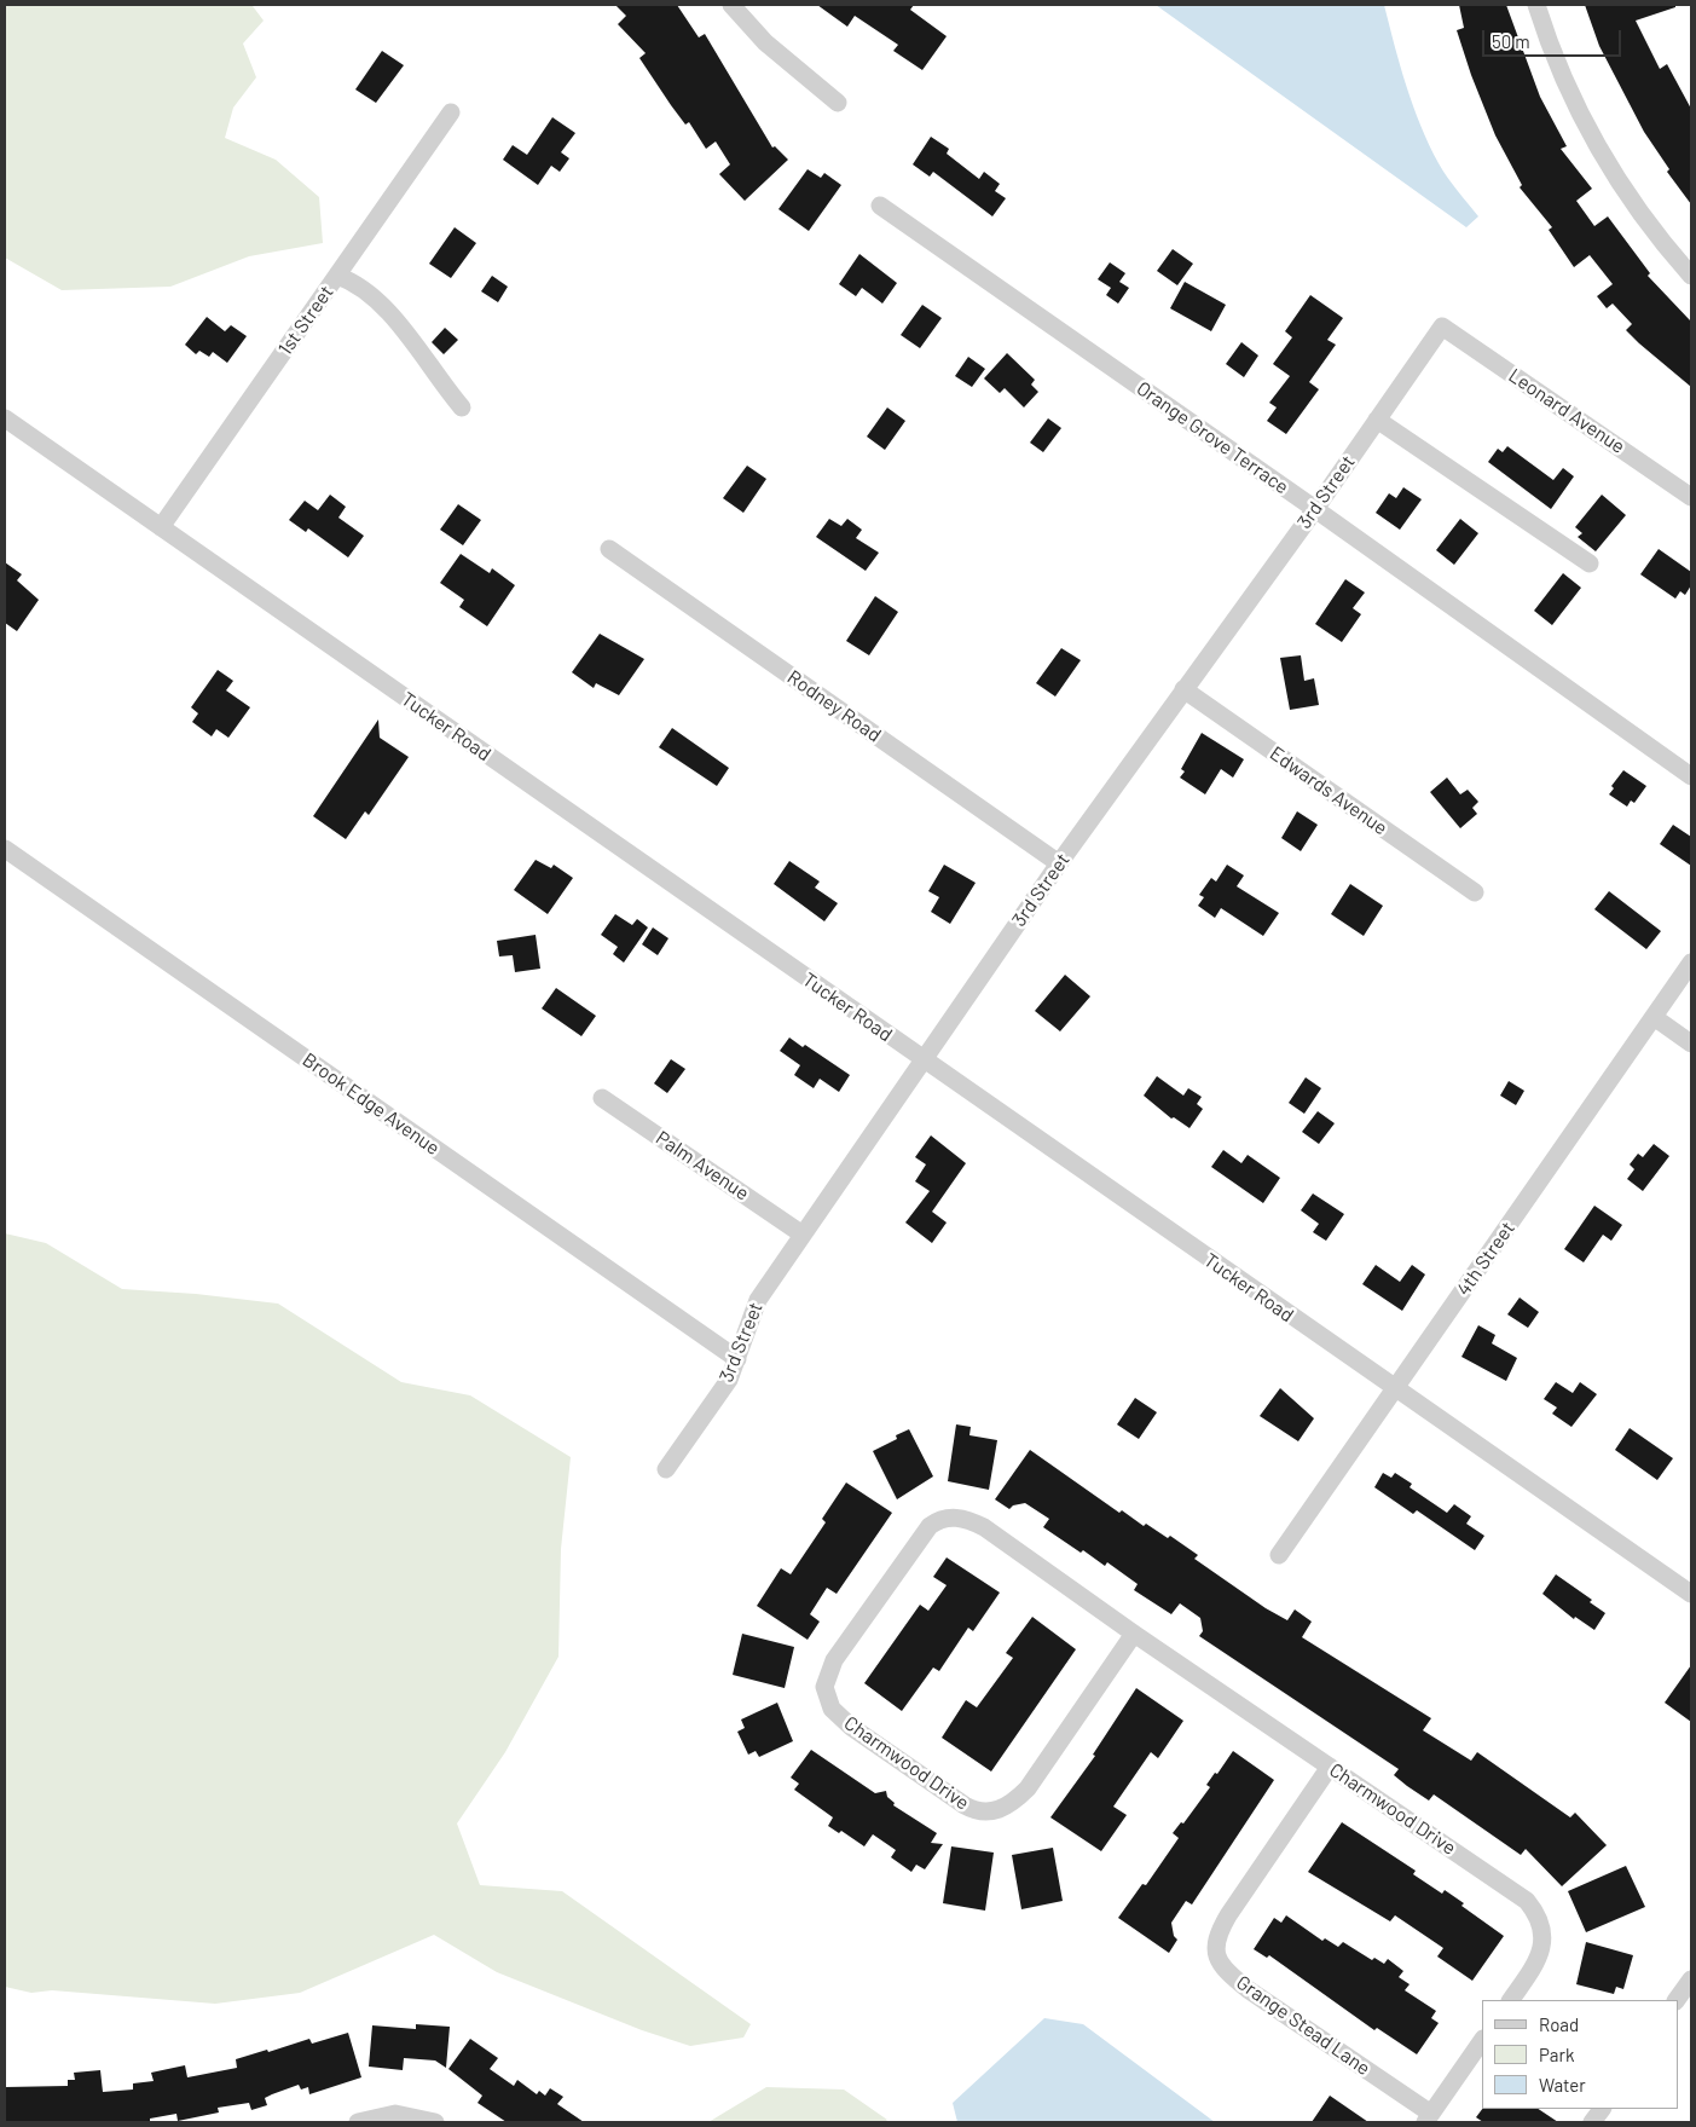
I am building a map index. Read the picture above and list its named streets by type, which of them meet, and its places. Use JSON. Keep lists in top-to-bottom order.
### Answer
{
  "streets": {
    "street": [
      "1st Street",
      "Leonard Avenue",
      "Orange Grove Terrace",
      "3rd Street",
      "Rodney Road",
      "Tucker Road",
      "Edwards Avenue",
      "Brook Edge Avenue",
      "Palm Avenue",
      "4th Street",
      "Charmwood Drive",
      "Grange Stead Lane"
    ]
  },
  "crossings": [
    ["1st Street", "Tucker Road"],
    ["Leonard Avenue", "3rd Street"],
    ["Orange Grove Terrace", "3rd Street"],
    ["3rd Street", "Rodney Road"],
    ["3rd Street", "Tucker Road"],
    ["3rd Street", "Edwards Avenue"],
    ["3rd Street", "Brook Edge Avenue"],
    ["3rd Street", "Palm Avenue"],
    ["Tucker Road", "4th Street"],
    ["Charmwood Drive", "Grange Stead Lane"]
  ],
  "legend": ["Road", "Park", "Water"],
  "scale_bar": "50 m"
}
